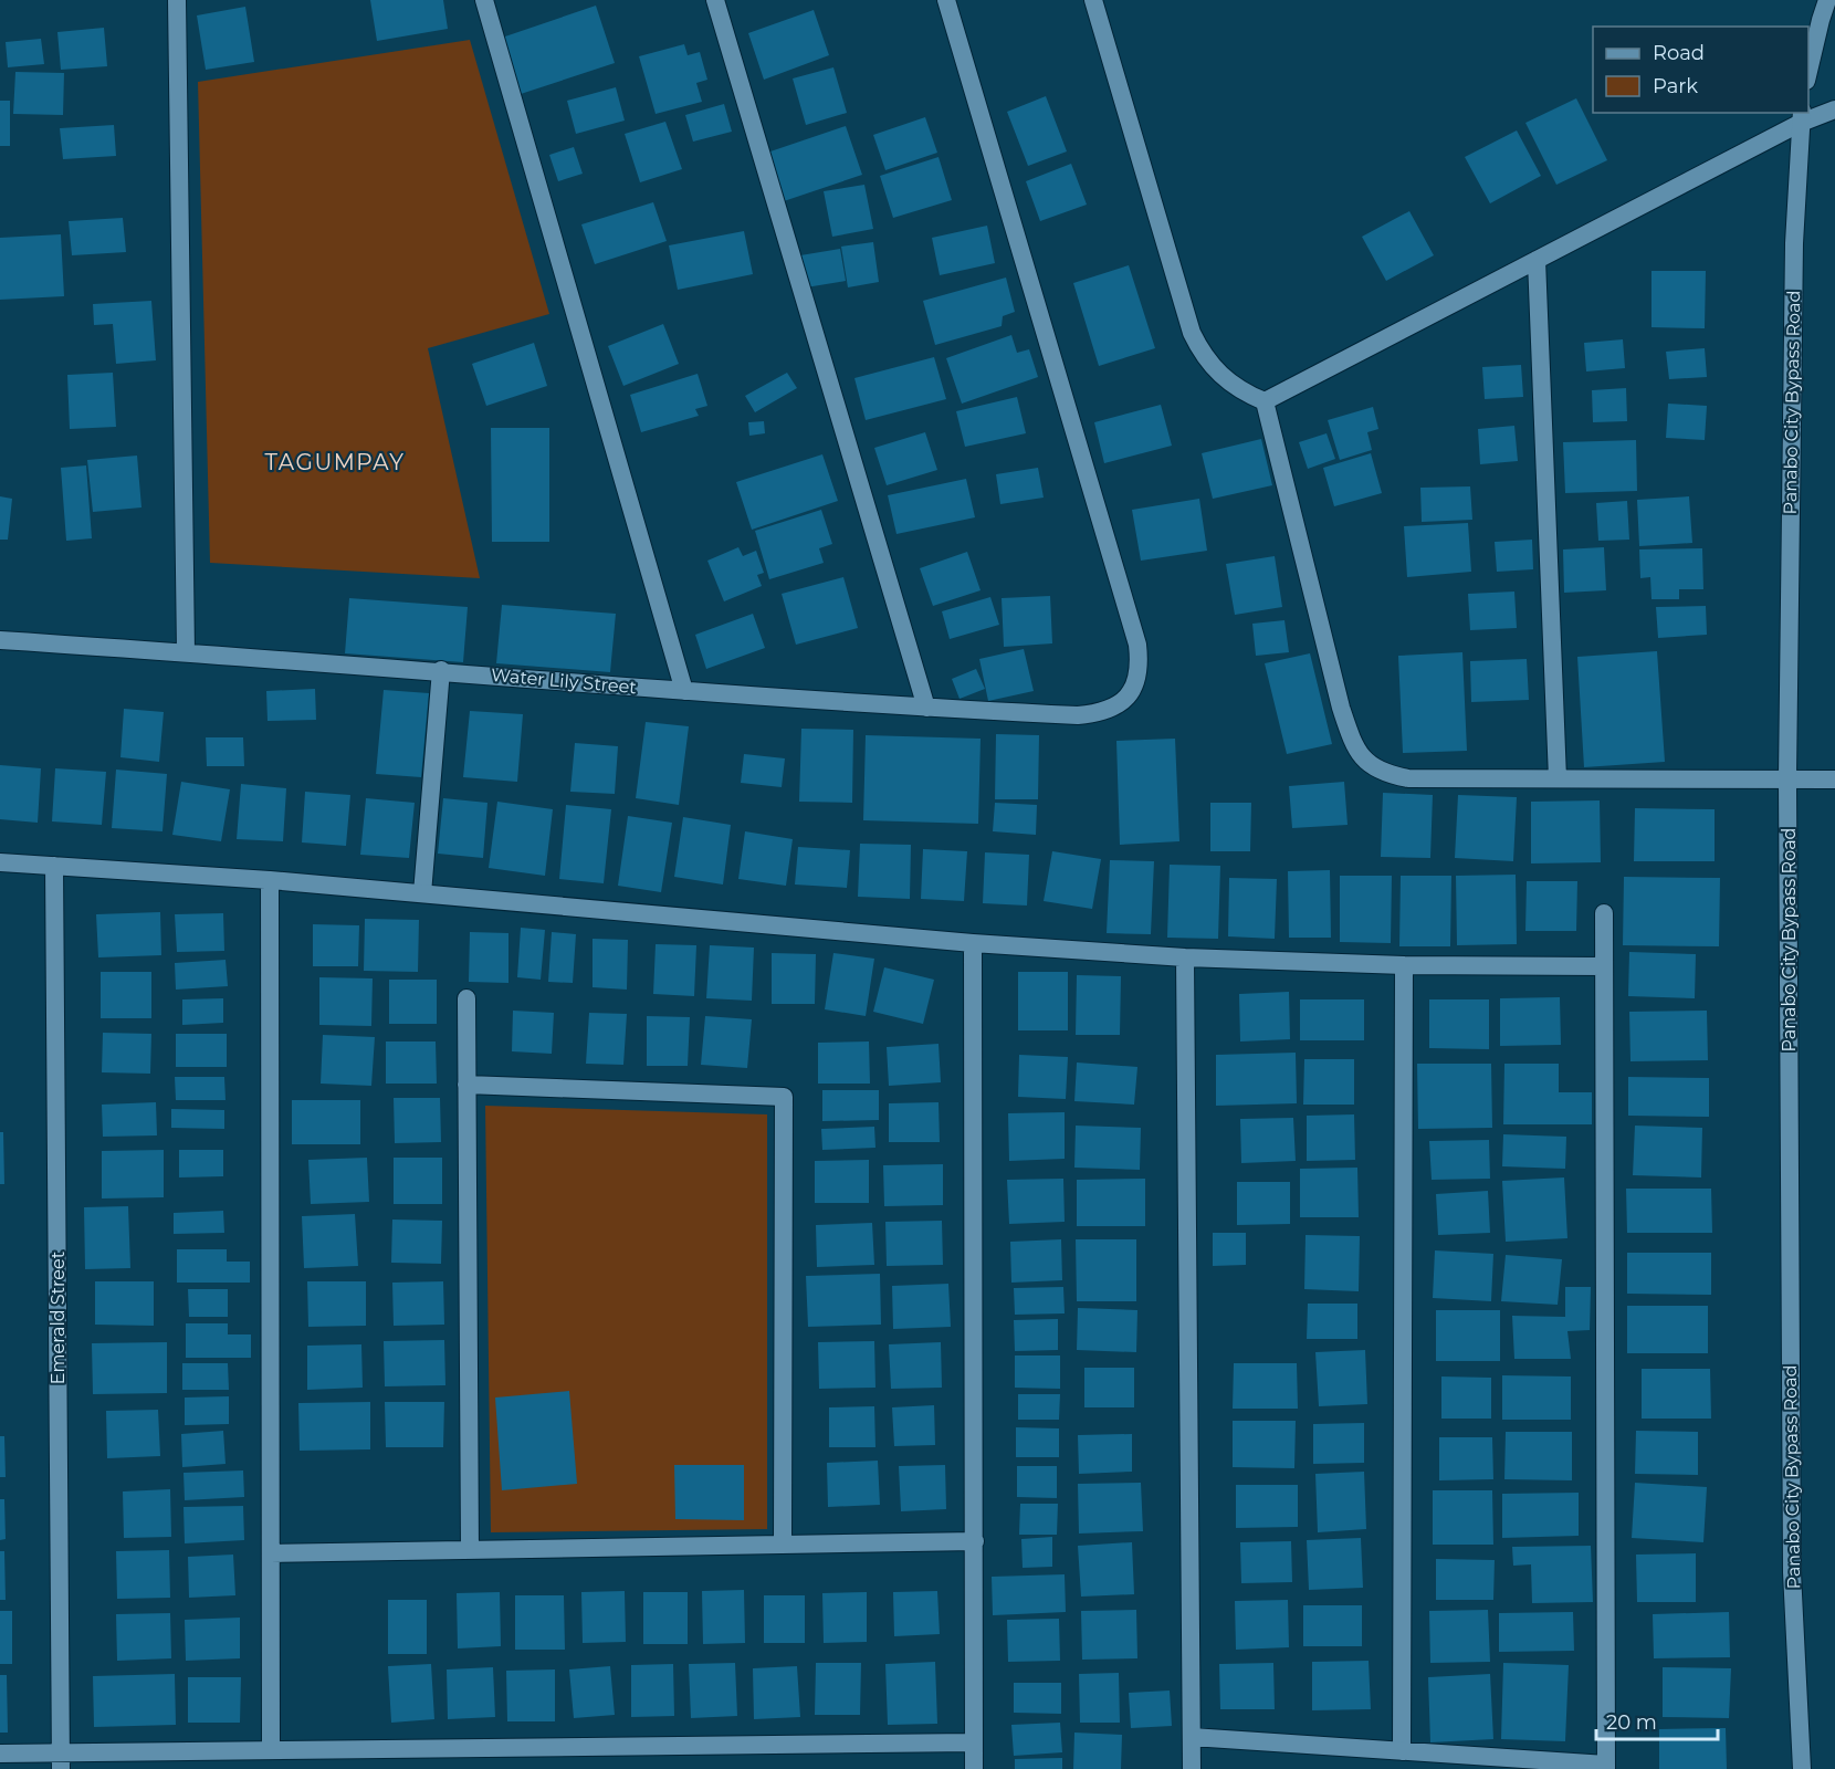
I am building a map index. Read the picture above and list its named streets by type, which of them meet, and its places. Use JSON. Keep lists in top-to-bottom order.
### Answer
{
  "streets": {
    "street": ["Panabo City Bypass Road", "Water Lily Street", "Emerald Street"]
  },
  "districts": ["TAGUMPAY"],
  "legend": ["Road", "Park"],
  "scale_bar": "20 m"
}
